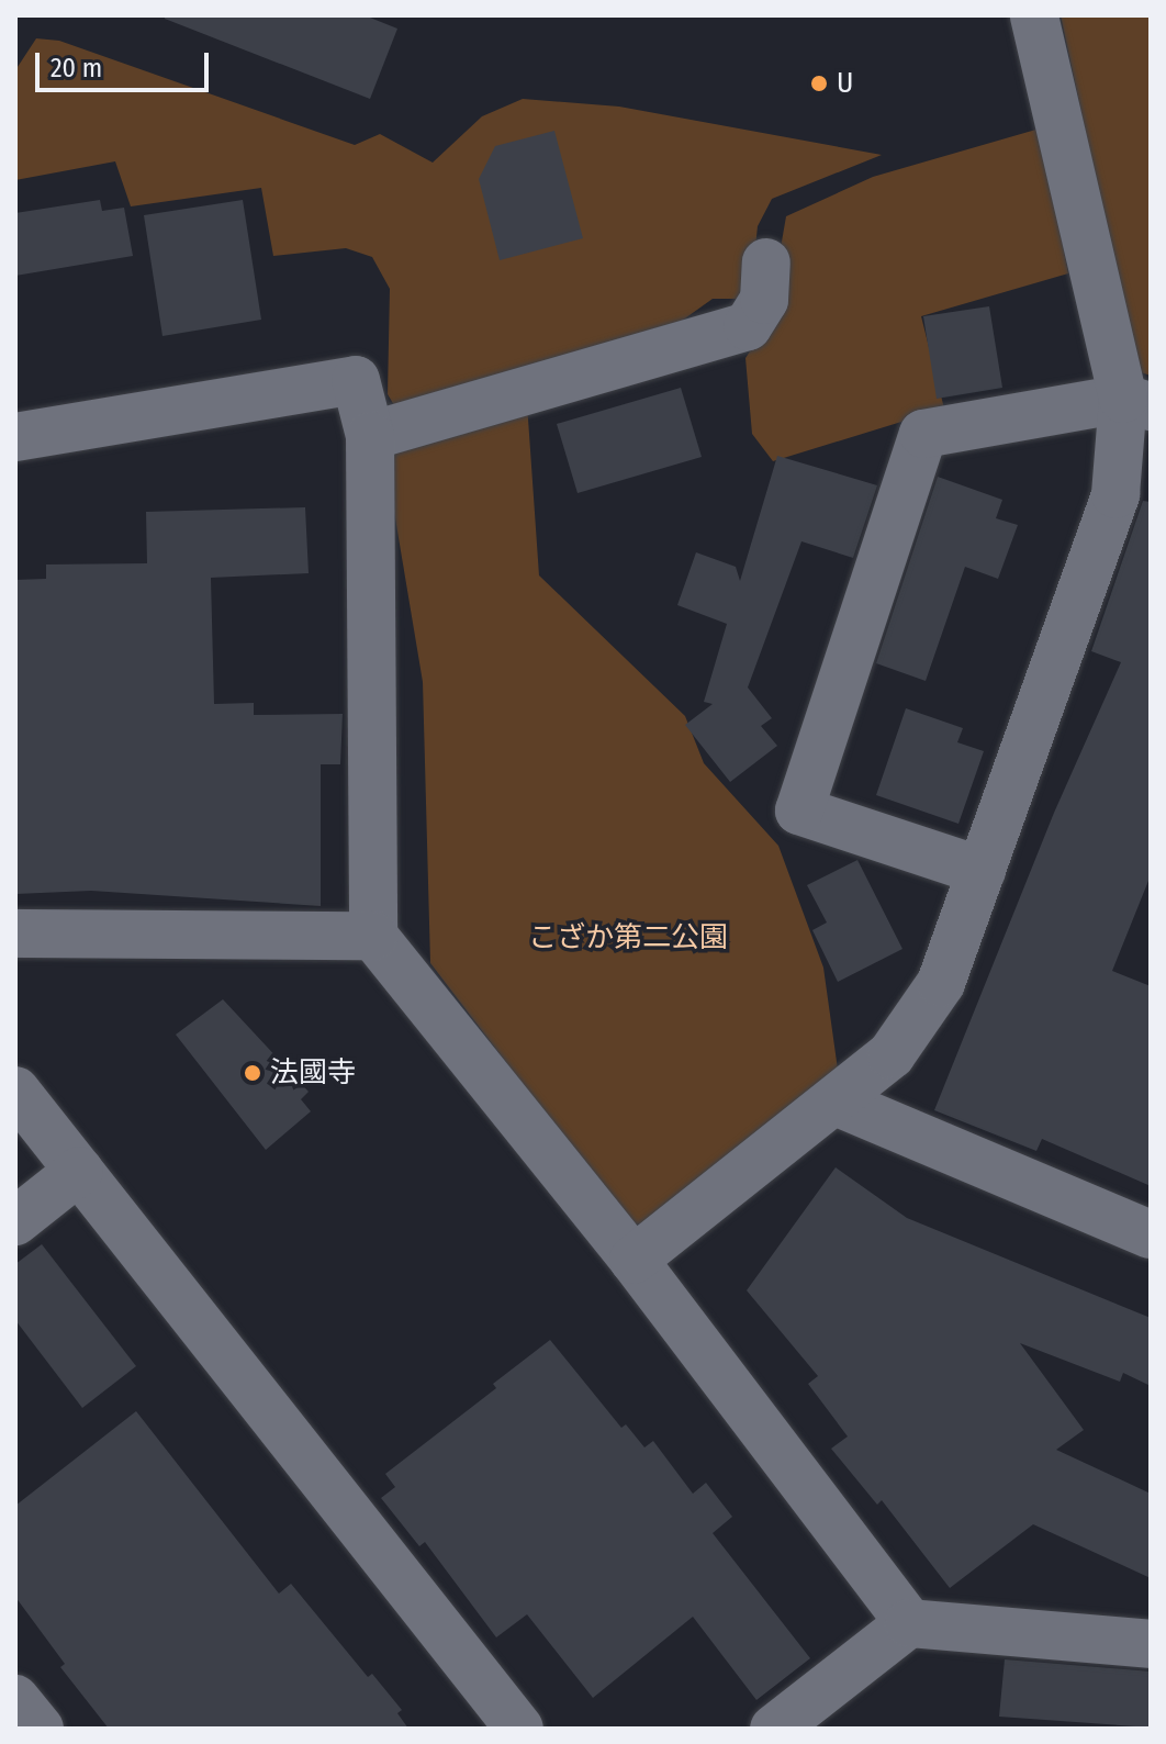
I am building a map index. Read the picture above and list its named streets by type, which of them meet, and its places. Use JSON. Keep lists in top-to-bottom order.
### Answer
{
  "parks": ["こざか第二公園"],
  "places": ["U", "法國寺"],
  "scale_bar": "20 m"
}
